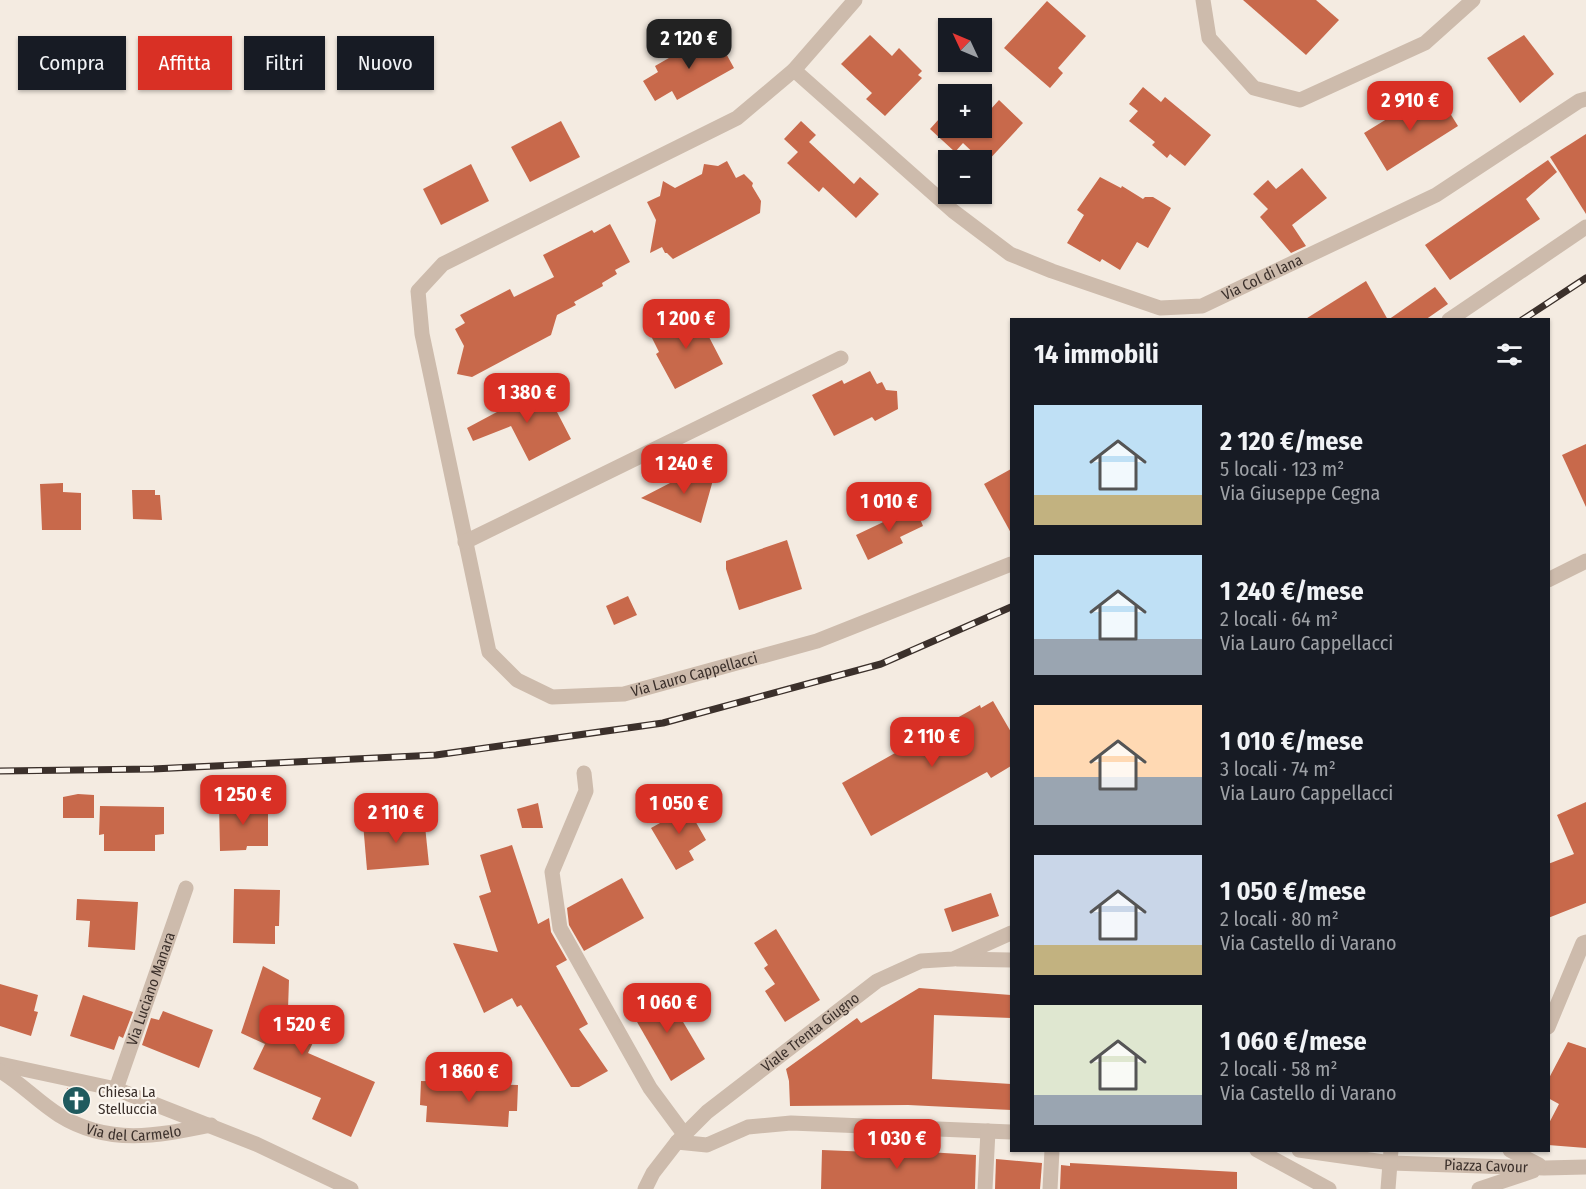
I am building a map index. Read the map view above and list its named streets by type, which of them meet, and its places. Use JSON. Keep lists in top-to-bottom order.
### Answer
{
  "streets": {
    "street": [
      "Via Col di lana",
      "Via Lauro Cappellacci",
      "Via Luciano Manara",
      "Viale Trenta Giugno",
      "Via del Carmelo",
      "Piazza Cavour"
    ]
  },
  "crossings": [
    ["Via Col di lana", "Via Lauro Cappellacci"],
    ["Via Luciano Manara", "Via del Carmelo"]
  ],
  "places": {
    "church": ["Chiesa La Stelluccia"]
  },
  "north": "top left",
  "page": {
    "map_buttons": ["+", "−"],
    "price": [
      "2 120 €",
      "2 910 €",
      "1 200 €",
      "1 380 €",
      "1 240 €",
      "1 010 €",
      "2 110 €",
      "1 250 €",
      "1 050 €",
      "2 110 €",
      "1 060 €",
      "1 520 €",
      "1 860 €",
      "1 030 €"
    ],
    "chip": [
      "Compra",
      "Affitta",
      "Filtri",
      "Nuovo"
    ],
    "heading": "14 immobili",
    "list": [
      {
        "name": "2 120 €/mese",
        "note": "5 locali · 123 m² · Via Giuseppe Cegna"
      },
      {
        "name": "1 240 €/mese",
        "note": "2 locali · 64 m² · Via Lauro Cappellacci"
      },
      {
        "name": "1 010 €/mese",
        "note": "3 locali · 74 m² · Via Lauro Cappellacci"
      },
      {
        "name": "1 050 €/mese",
        "note": "2 locali · 80 m² · Via Castello di Varano"
      },
      {
        "name": "1 060 €/mese",
        "note": "2 locali · 58 m² · Via Castello di Varano"
      }
    ]
  }
}
